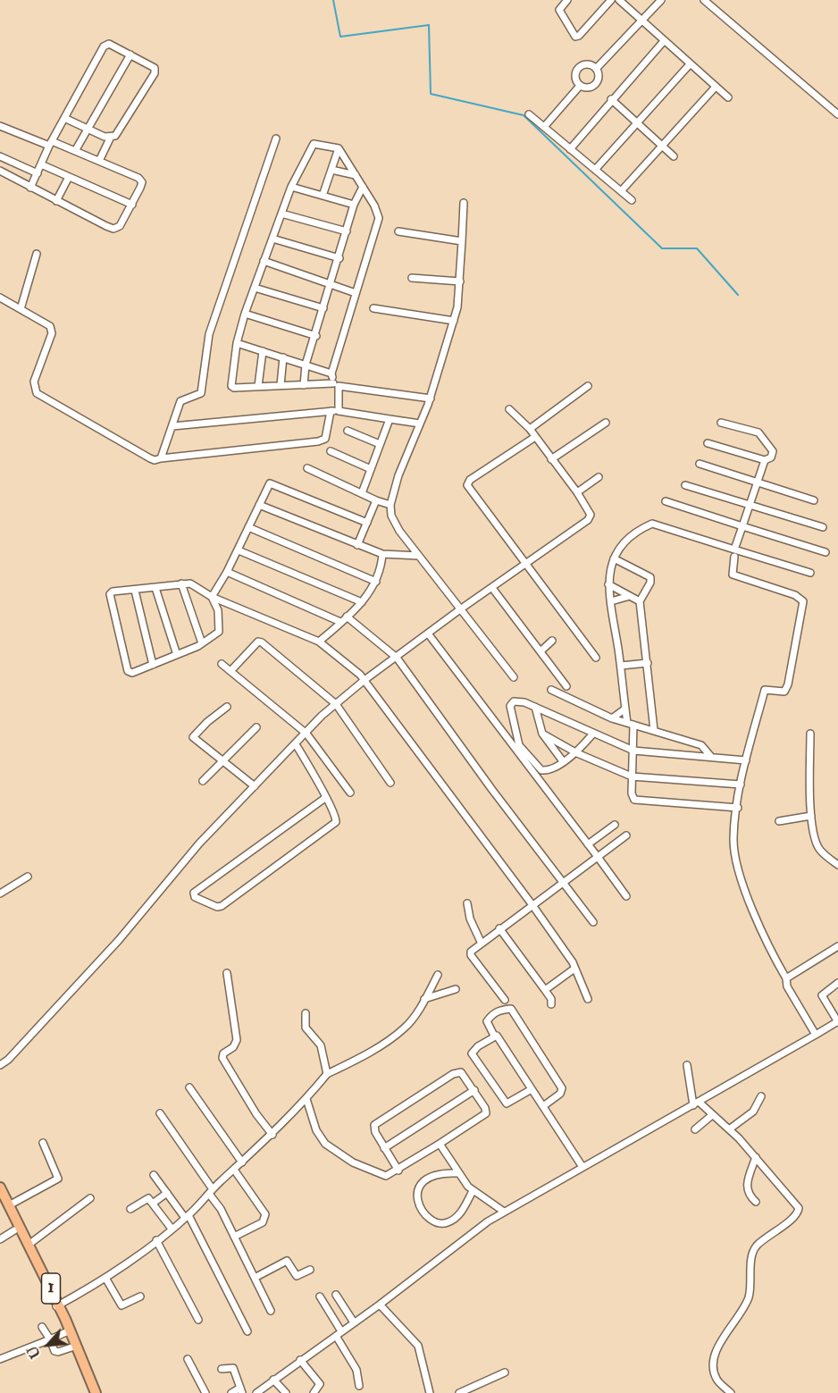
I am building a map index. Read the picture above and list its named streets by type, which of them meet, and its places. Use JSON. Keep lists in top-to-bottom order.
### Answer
{
  "streets": {
    "highway": ["1"]
  },
  "north": "bottom left"
}
